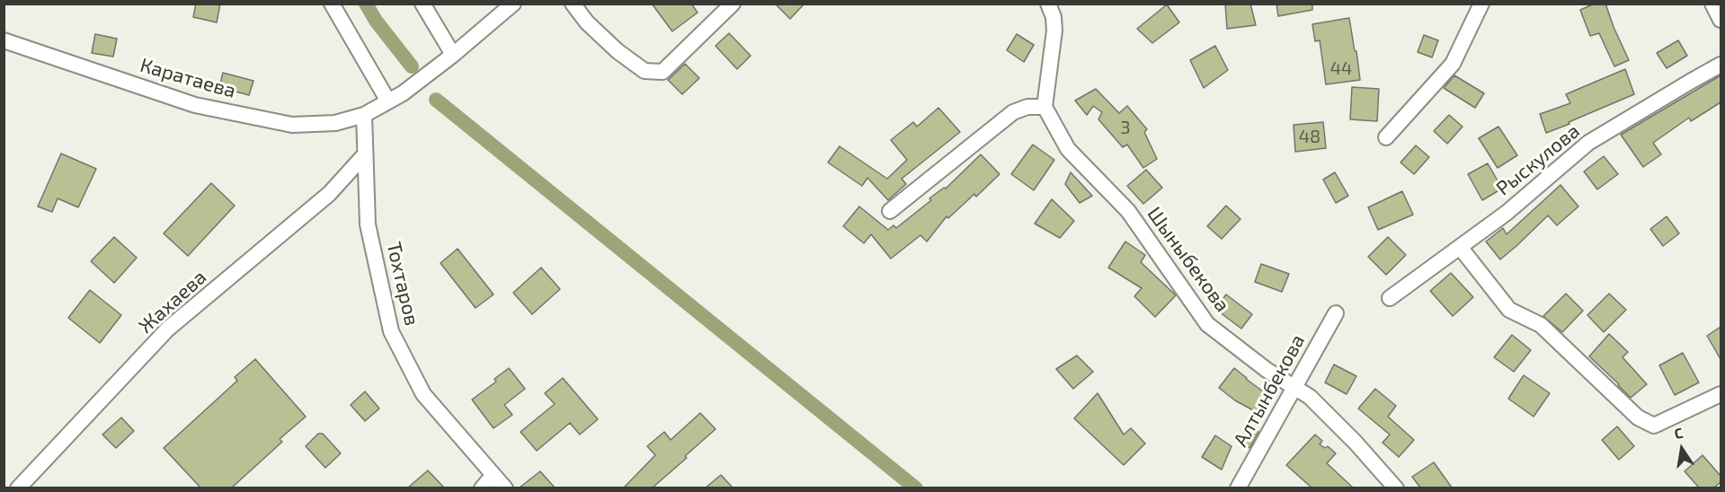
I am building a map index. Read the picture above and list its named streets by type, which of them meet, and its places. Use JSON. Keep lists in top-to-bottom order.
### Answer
{
  "streets": {
    "street": [
      "Каратаева",
      "Рыскулова",
      "Шыныбекова",
      "Тохтаров",
      "Жахаева",
      "Алтынбекова"
    ]
  },
  "crossings": [
    ["Каратаева", "Тохтаров"],
    ["Шыныбекова", "Алтынбекова"],
    ["Тохтаров", "Жахаева"]
  ],
  "house_numbers": ["44", "3", "48"],
  "north": "top"
}
